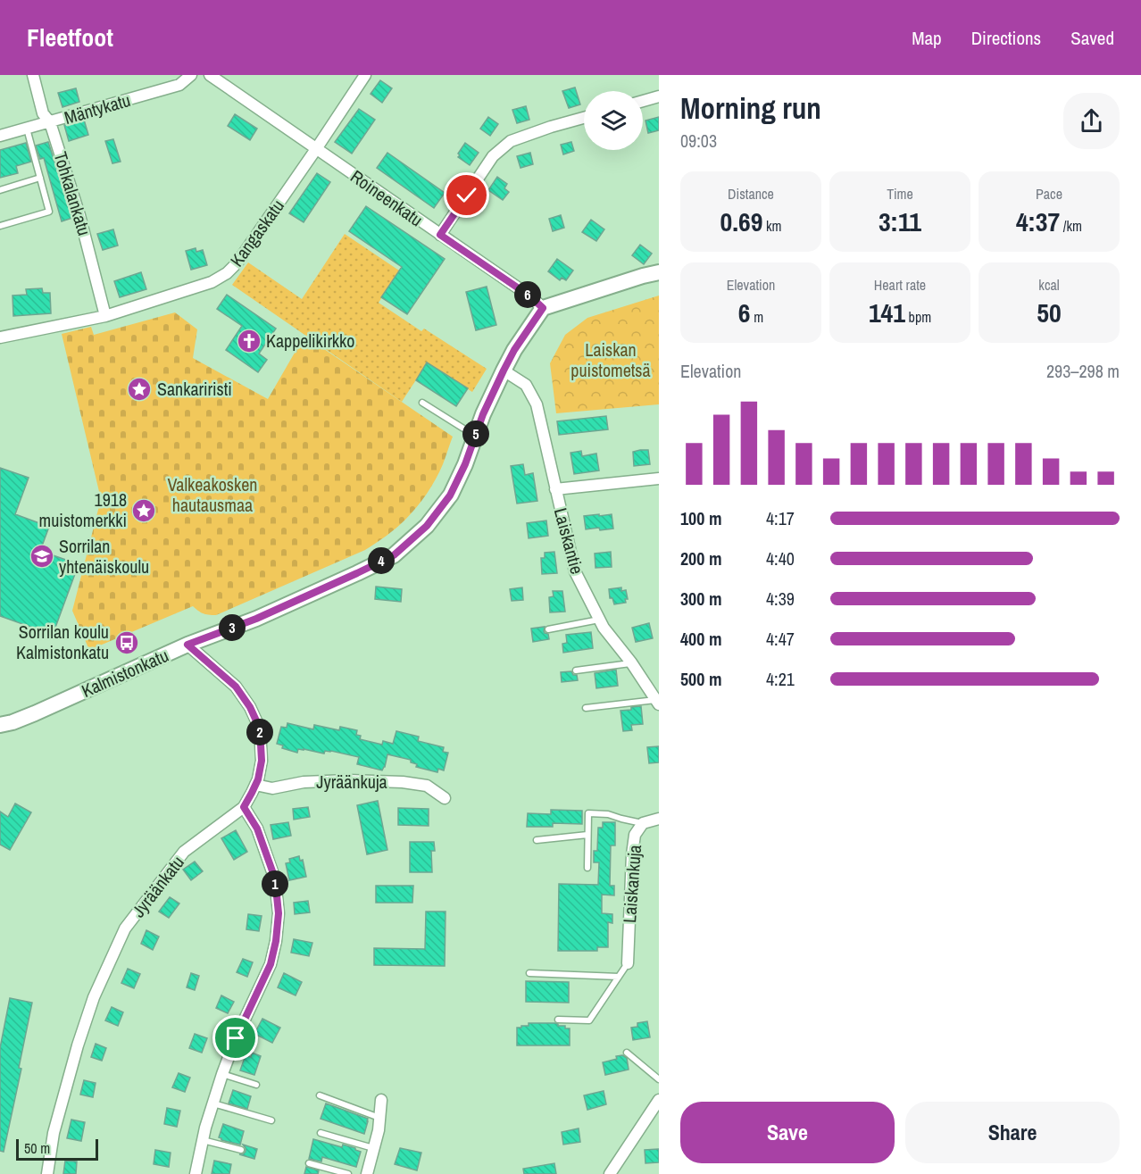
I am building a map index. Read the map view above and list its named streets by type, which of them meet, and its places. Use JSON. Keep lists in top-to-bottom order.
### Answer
{
  "streets": {
    "street": [
      "Mäntykatu",
      "Tohkalankatu",
      "Roineenkatu",
      "Kangaskatu",
      "Laiskantie",
      "Kalmistonkatu",
      "Jyräänkuja",
      "Laiskankuja",
      "Jyräänkatu"
    ]
  },
  "crossings": [
    ["Mäntykatu", "Tohkalankatu"],
    ["Tohkalankatu", "Kangaskatu"],
    ["Roineenkatu", "Kangaskatu"],
    ["Roineenkatu", "Kalmistonkatu"],
    ["Laiskantie", "Kalmistonkatu"],
    ["Kalmistonkatu", "Jyräänkatu"],
    ["Jyräänkuja", "Jyräänkatu"]
  ],
  "parks": ["Laiskan puistometsä", "Valkeakosken hautausmaa"],
  "places": {
    "church": ["Kappelikirkko"],
    "place": ["Sankariristi", "1918 muistomerkki"],
    "school or university": ["Sorrilan yhtenäiskoulu"],
    "bus stop": ["Sorrilan koulu Kalmistonkatu"]
  },
  "scale_bar": "50 m",
  "page": {
    "header": "Fleetfoot",
    "nav": ["Map", "Directions", "Saved"],
    "heading": ["Morning run", "09:03"],
    "stats": [
      ["Distance", "0.69 km"],
      ["Time", "3:11"],
      ["Pace", "4:37 /km"],
      ["Elevation", "6 m"],
      ["Heart rate", "141 bpm"],
      ["kcal", "50"]
    ],
    "pins": [
      "6",
      "5",
      "4",
      "3",
      "2",
      "1"
    ],
    "chart": ["Elevation", "293–298 m"],
    "list": [
      {
        "name": "100 m",
        "note": "4:17"
      },
      {
        "name": "200 m",
        "note": "4:40"
      },
      {
        "name": "300 m",
        "note": "4:39"
      },
      {
        "name": "400 m",
        "note": "4:47"
      },
      {
        "name": "500 m",
        "note": "4:21"
      }
    ],
    "buttons": ["Save", "Share"],
    "scale": "50 m"
  }
}
